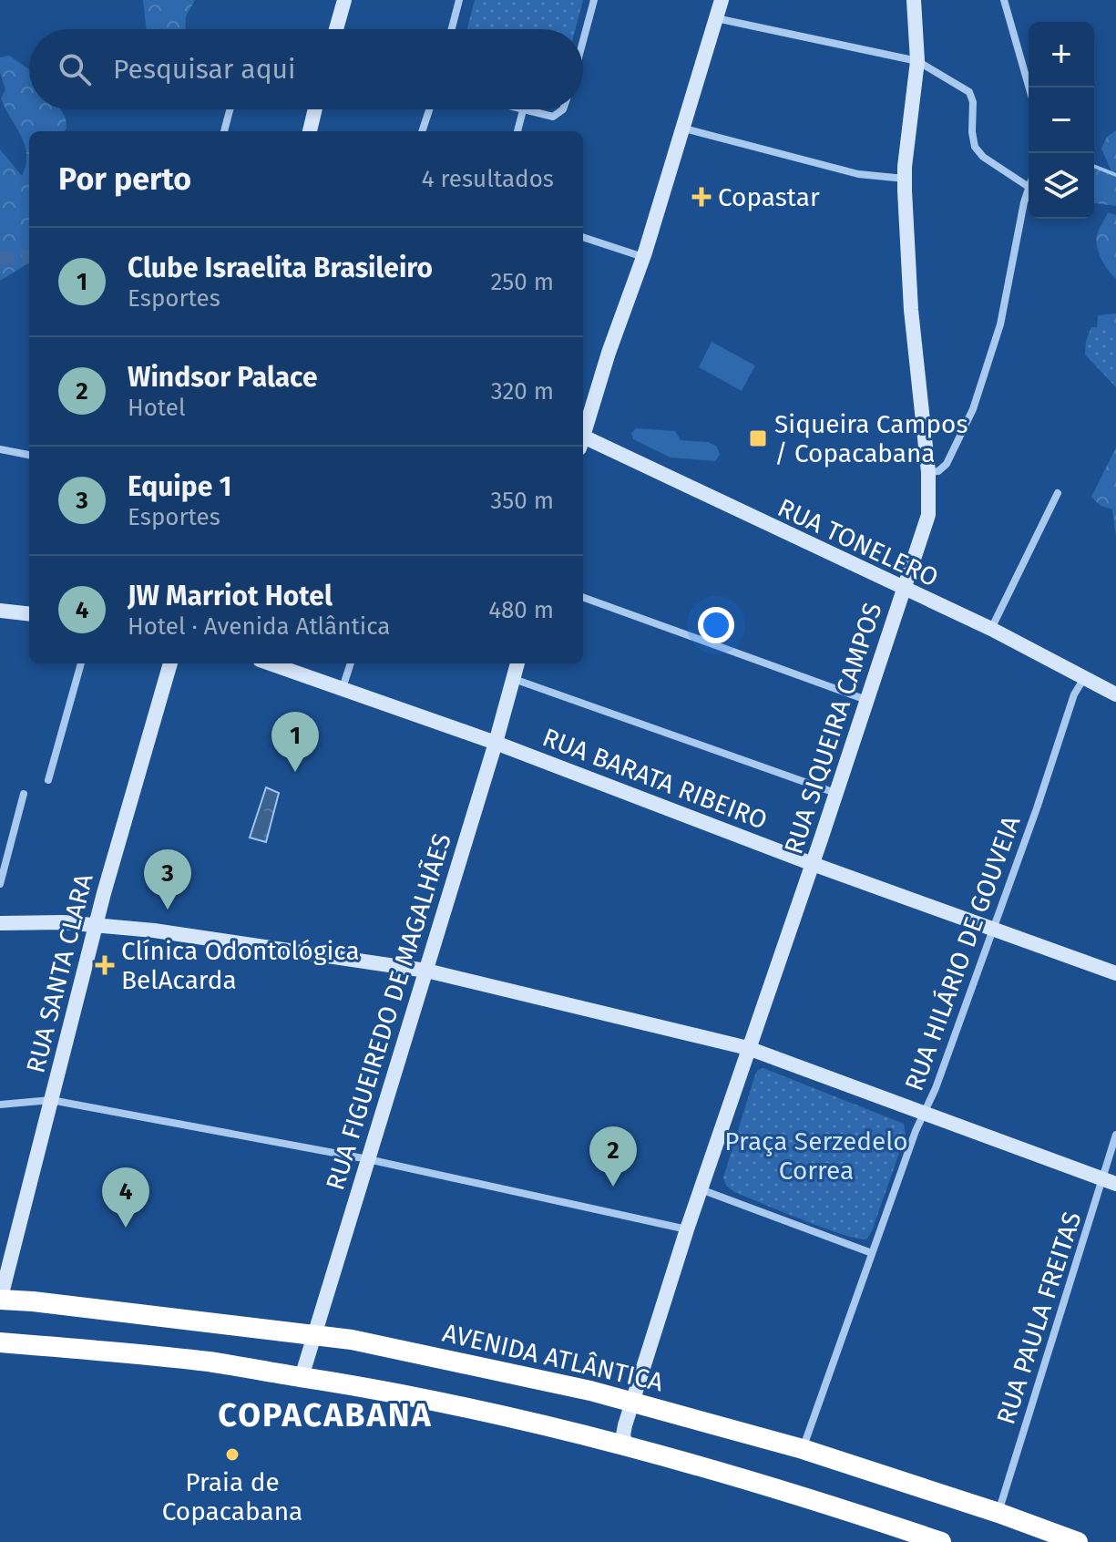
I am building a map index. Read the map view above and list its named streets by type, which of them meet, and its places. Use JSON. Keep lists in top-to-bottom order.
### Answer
{
  "streets": {
    "highway": ["AVENIDA ATLÂNTICA"],
    "main road": [
      "RUA TONELERO",
      "RUA SIQUEIRA CAMPOS",
      "RUA BARATA RIBEIRO",
      "RUA SANTA CLARA",
      "RUA FIGUEIREDO DE MAGALHÃES"
    ],
    "street": ["RUA HILÁRIO DE GOUVEIA", "RUA PAULA FREITAS"]
  },
  "crossings": [
    ["RUA TONELERO", "RUA SIQUEIRA CAMPOS"],
    ["RUA TONELERO", "RUA HILÁRIO DE GOUVEIA"],
    ["RUA SIQUEIRA CAMPOS", "RUA BARATA RIBEIRO"],
    ["RUA SIQUEIRA CAMPOS", "AVENIDA ATLÂNTICA"],
    ["RUA BARATA RIBEIRO", "RUA HILÁRIO DE GOUVEIA"],
    ["RUA BARATA RIBEIRO", "RUA FIGUEIREDO DE MAGALHÃES"],
    ["RUA HILÁRIO DE GOUVEIA", "AVENIDA ATLÂNTICA"],
    ["RUA SANTA CLARA", "AVENIDA ATLÂNTICA"],
    ["RUA FIGUEIREDO DE MAGALHÃES", "AVENIDA ATLÂNTICA"],
    ["RUA PAULA FREITAS", "AVENIDA ATLÂNTICA"]
  ],
  "districts": ["COPACABANA"],
  "parks": ["Praça Serzedelo Correa"],
  "places": {
    "health": ["Copastar", "Clínica Odontológica BelAcarda"],
    "transit": ["Siqueira Campos / Copacabana"],
    "other": ["Praia de Copacabana"]
  },
  "page": {
    "map_buttons": ["+", "−"],
    "search": "Pesquisar aqui",
    "heading": ["Por perto", "4 resultados"],
    "list": [
      {
        "mark": "1",
        "name": "Clube Israelita Brasileiro",
        "note": "Esportes",
        "value": "250 m"
      },
      {
        "mark": "2",
        "name": "Windsor Palace",
        "note": "Hotel",
        "value": "320 m"
      },
      {
        "mark": "3",
        "name": "Equipe 1",
        "note": "Esportes",
        "value": "350 m"
      },
      {
        "mark": "4",
        "name": "JW Marriot Hotel",
        "note": "Hotel · Avenida Atlântica",
        "value": "480 m"
      }
    ],
    "pins": [
      "1",
      "3",
      "2",
      "4"
    ]
  }
}
